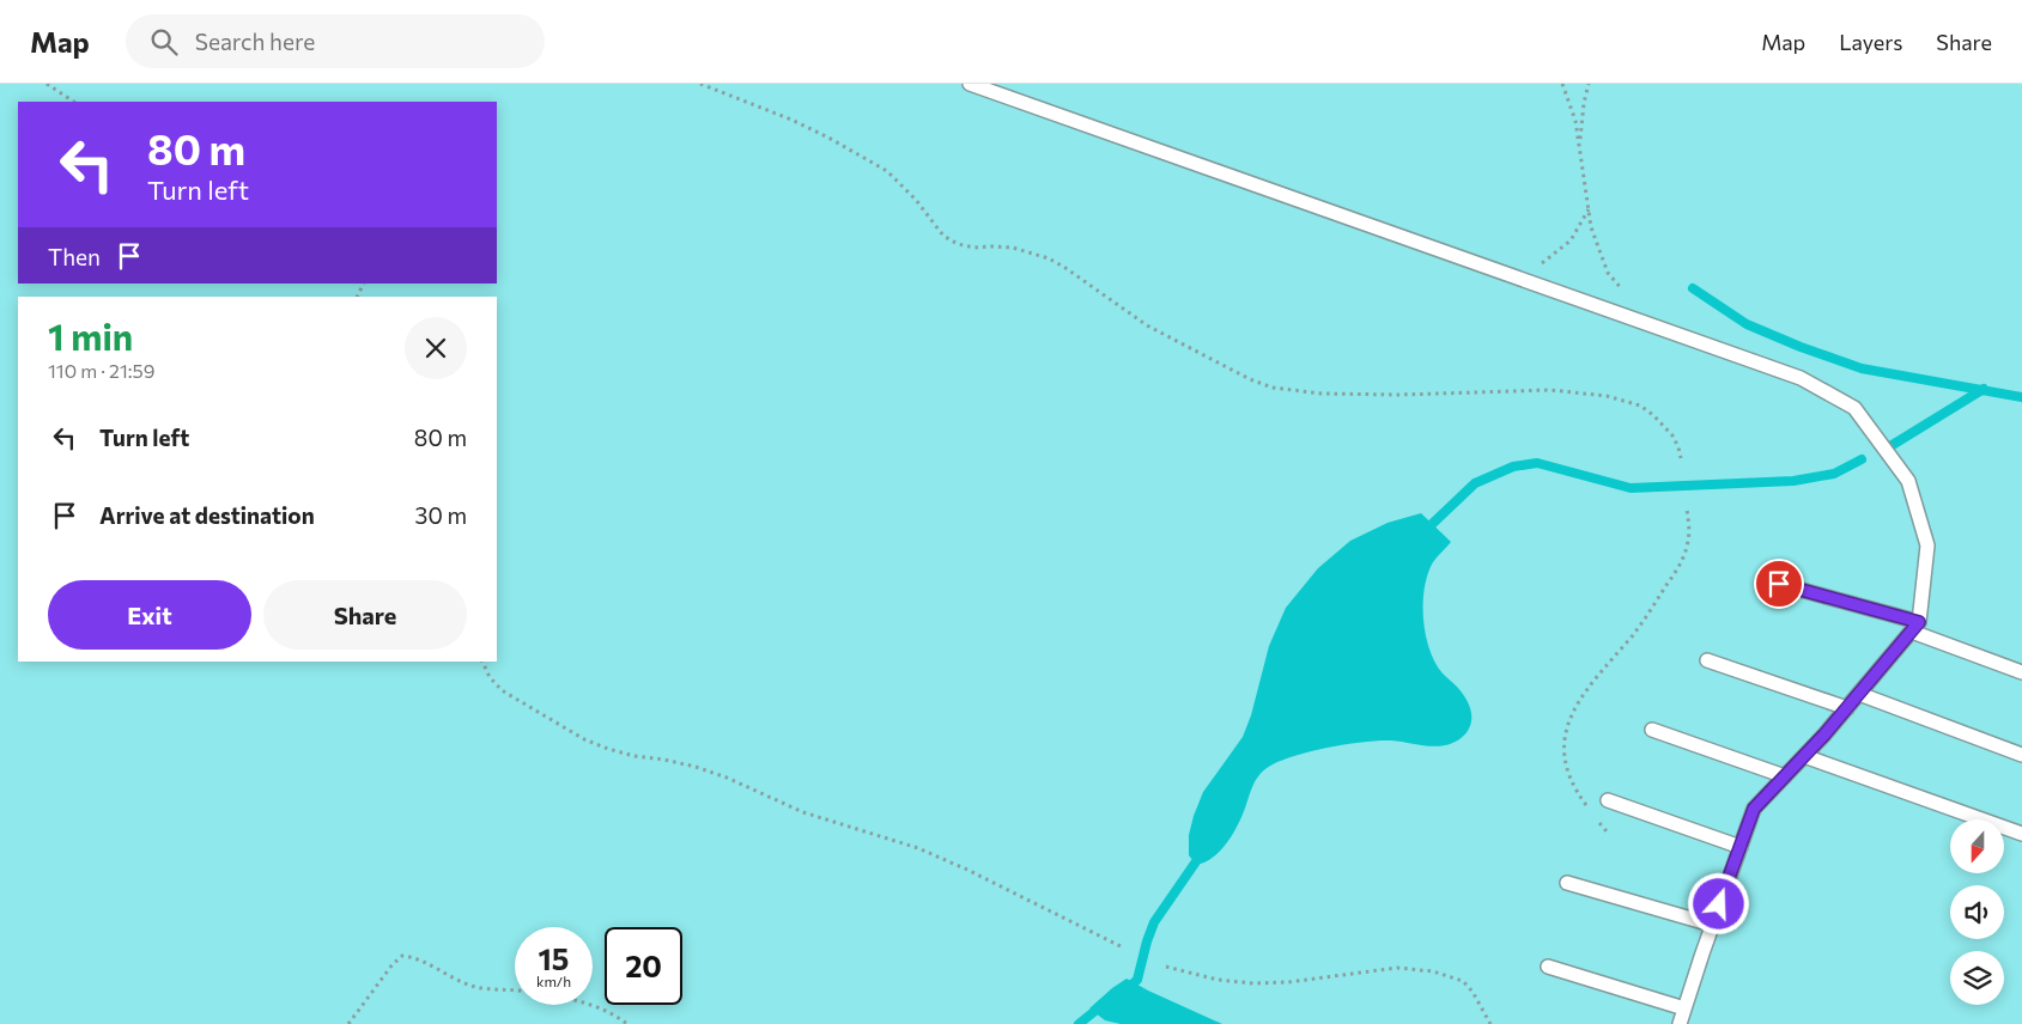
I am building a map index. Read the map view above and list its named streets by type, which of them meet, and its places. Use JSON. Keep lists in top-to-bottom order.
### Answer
{
  "north": "bottom",
  "page": {
    "header": "Map",
    "search": "Search here",
    "nav": ["Map", "Layers", "Share"],
    "turn": ["80 m", "Turn left"],
    "then": "Then",
    "heading": ["1 min", "110 m · 21:59"],
    "list": [
      {
        "name": "Turn left",
        "value": "80 m"
      },
      {
        "name": "Arrive at destination",
        "value": "30 m"
      }
    ],
    "buttons": ["Exit", "Share"],
    "speed": "15 km/h",
    "limit": "20"
  }
}
